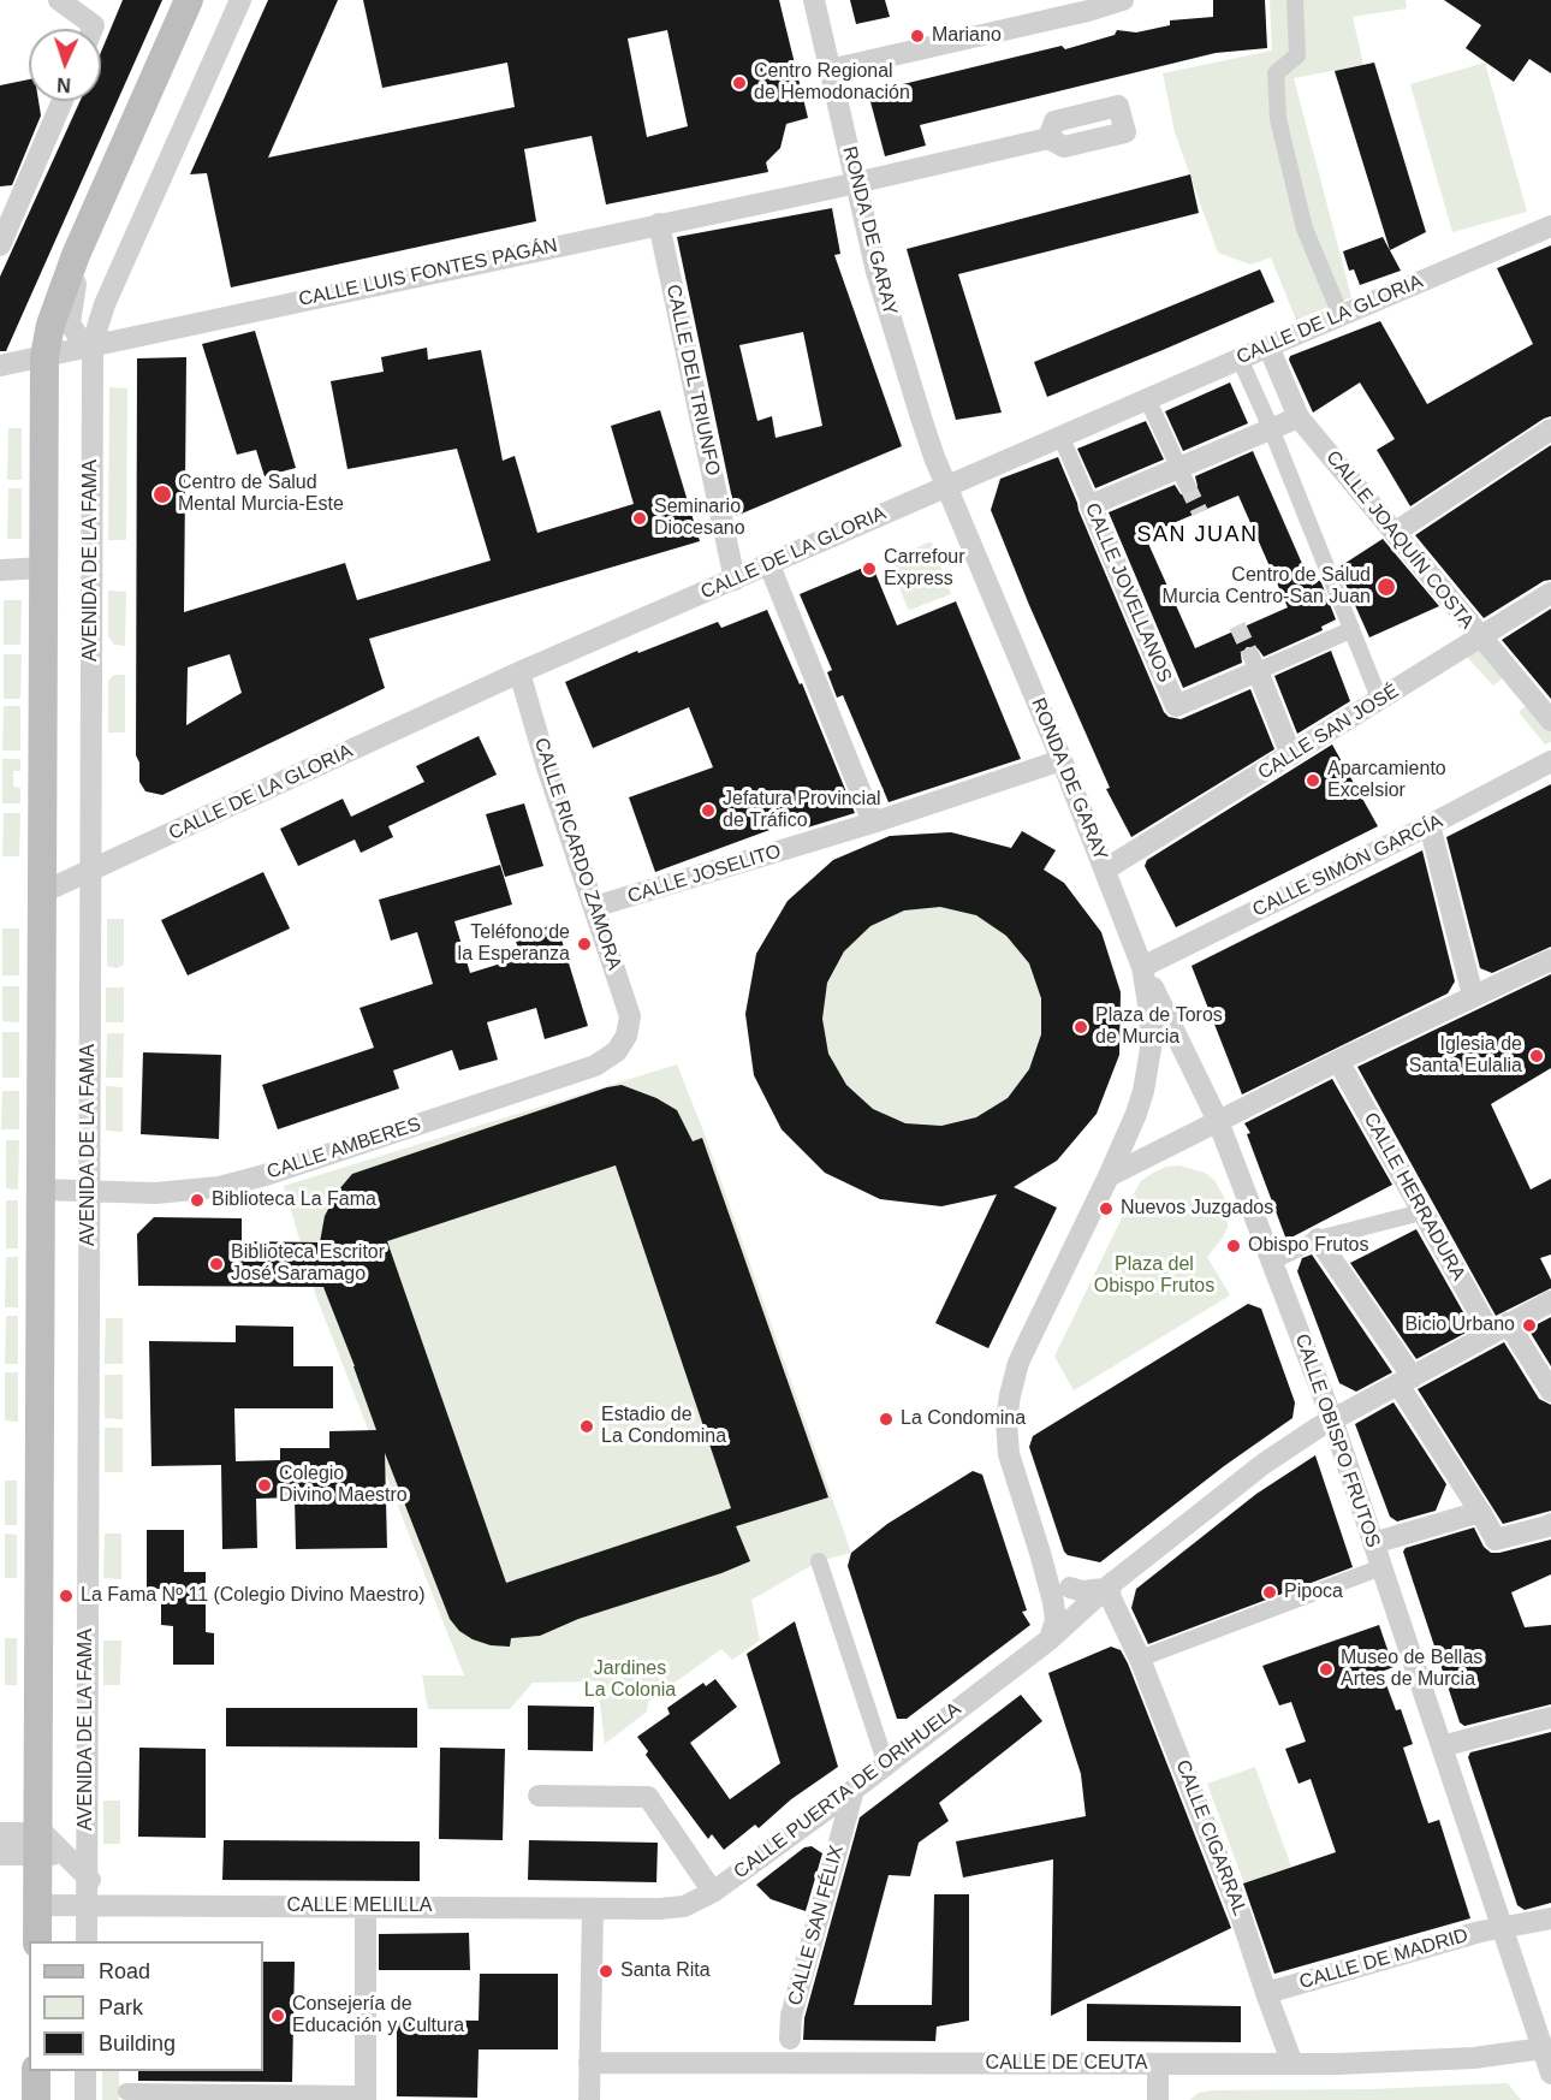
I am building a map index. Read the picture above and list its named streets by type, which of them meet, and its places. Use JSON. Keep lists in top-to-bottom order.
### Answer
{
  "streets": {
    "street": [
      "RONDA DE GARAY",
      "CALLE LUIS FONTES PAGÁN",
      "CALLE DE LA GLORIA",
      "CALLE DEL TRIUNFO",
      "CALLE JOAQUÍN COSTA",
      "AVENIDA DE LA FAMA",
      "CALLE JOVELLANOS",
      "CALLE SAN JOSÉ",
      "CALLE RICARDO ZAMORA",
      "CALLE SIMÓN GARCÍA",
      "CALLE JOSELITO",
      "CALLE AMBERES",
      "CALLE HERRADURA",
      "CALLE OBISPO FRUTOS",
      "CALLE PUERTA DE ORIHUELA",
      "CALLE CIGARRAL",
      "CALLE MELILLA",
      "CALLE SAN FÉLIX",
      "CALLE DE MADRID",
      "CALLE DE CEUTA"
    ]
  },
  "crossings": [
    ["RONDA DE GARAY", "CALLE LUIS FONTES PAGÁN"],
    ["RONDA DE GARAY", "CALLE DE LA GLORIA"],
    ["RONDA DE GARAY", "CALLE SAN JOSÉ"],
    ["RONDA DE GARAY", "CALLE SIMÓN GARCÍA"],
    ["RONDA DE GARAY", "CALLE JOSELITO"],
    ["RONDA DE GARAY", "CALLE OBISPO FRUTOS"],
    ["RONDA DE GARAY", "CALLE PUERTA DE ORIHUELA"],
    ["CALLE LUIS FONTES PAGÁN", "CALLE DEL TRIUNFO"],
    ["CALLE LUIS FONTES PAGÁN", "AVENIDA DE LA FAMA"],
    ["CALLE DE LA GLORIA", "CALLE DEL TRIUNFO"],
    ["CALLE DE LA GLORIA", "CALLE JOAQUÍN COSTA"],
    ["CALLE DE LA GLORIA", "AVENIDA DE LA FAMA"],
    ["CALLE DE LA GLORIA", "CALLE JOVELLANOS"],
    ["CALLE DE LA GLORIA", "CALLE RICARDO ZAMORA"],
    ["CALLE JOAQUÍN COSTA", "CALLE SAN JOSÉ"],
    ["AVENIDA DE LA FAMA", "CALLE AMBERES"],
    ["AVENIDA DE LA FAMA", "CALLE MELILLA"],
    ["CALLE RICARDO ZAMORA", "CALLE JOSELITO"],
    ["CALLE RICARDO ZAMORA", "CALLE AMBERES"],
    ["CALLE SIMÓN GARCÍA", "CALLE OBISPO FRUTOS"],
    ["CALLE HERRADURA", "CALLE PUERTA DE ORIHUELA"],
    ["CALLE OBISPO FRUTOS", "CALLE PUERTA DE ORIHUELA"],
    ["CALLE OBISPO FRUTOS", "CALLE DE MADRID"],
    ["CALLE OBISPO FRUTOS", "CALLE DE CEUTA"],
    ["CALLE PUERTA DE ORIHUELA", "CALLE CIGARRAL"],
    ["CALLE PUERTA DE ORIHUELA", "CALLE MELILLA"],
    ["CALLE PUERTA DE ORIHUELA", "CALLE SAN FÉLIX"],
    ["CALLE CIGARRAL", "CALLE DE MADRID"],
    ["CALLE CIGARRAL", "CALLE DE CEUTA"],
    ["CALLE SAN FÉLIX", "CALLE DE CEUTA"]
  ],
  "districts": ["SAN JUAN"],
  "parks": ["Plaza del Obispo Frutos", "Jardines La Colonia"],
  "places": [
    "Mariano",
    "Centro Regional de Hemodonación",
    "Centro de Salud Mental Murcia-Este",
    "Seminario Diocesano",
    "Carrefour Express",
    "Centro de Salud Murcia Centro-San Juan",
    "Aparcamiento Excelsior",
    "Jefatura Provincial de Tráfico",
    "Teléfono de la Esperanza",
    "Plaza de Toros de Murcia",
    "Iglesia de Santa Eulalia",
    "Biblioteca La Fama",
    "Nuevos Juzgados",
    "Obispo Frutos",
    "Biblioteca Escritor José Saramago",
    "Bicio Urbano",
    "La Condomina",
    "Estadio de La Condomina",
    "Colegio Divino Maestro",
    "Pipoca",
    "La Fama Nº 11 (Colegio Divino Maestro)",
    "Museo de Bellas Artes de Murcia",
    "Santa Rita",
    "Consejería de Educación y Cultura"
  ],
  "legend": ["Road", "Park", "Building"],
  "north": "bottom"
}
